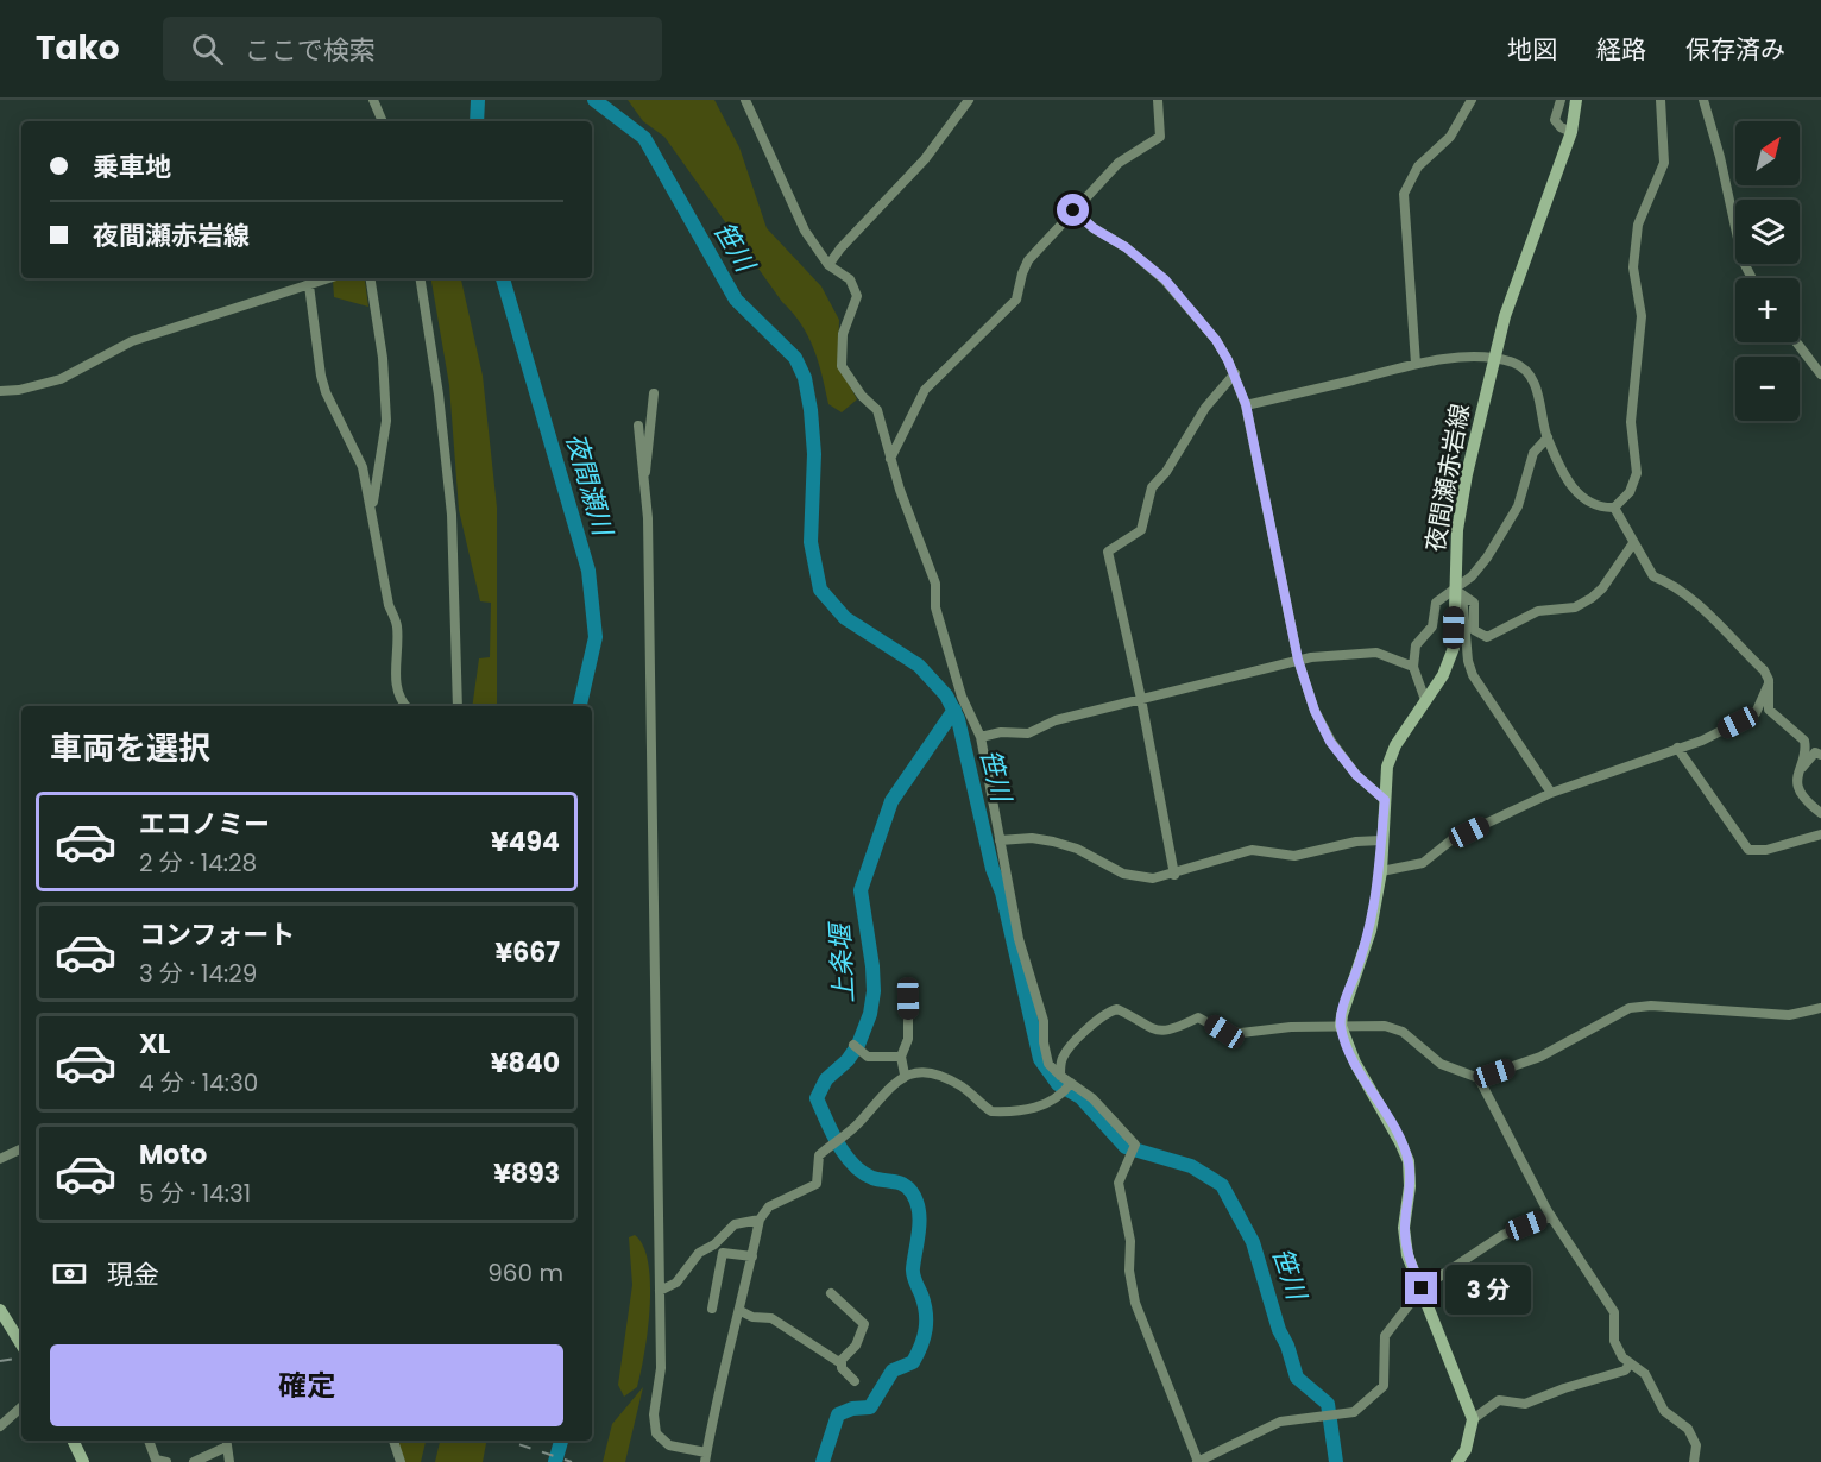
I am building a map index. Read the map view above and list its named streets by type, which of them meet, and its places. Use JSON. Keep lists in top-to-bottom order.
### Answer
{
  "streets": {
    "main road": ["夜間瀬赤岩線"]
  },
  "water": ["笹川", "夜間瀬川", "上条堰"],
  "north": "top right",
  "page": {
    "header": "Tako",
    "search": "ここで検索",
    "nav": ["地図", "経路", "保存済み"],
    "map_buttons": ["+", "−"],
    "banner": ["乗車地", "夜間瀬赤岩線"],
    "heading": "車両を選択",
    "list": [
      {
        "name": "エコノミー",
        "note": "2 分 · 14:28",
        "value": "¥494"
      },
      {
        "name": "コンフォート",
        "note": "3 分 · 14:29",
        "value": "¥667"
      },
      {
        "name": "XL",
        "note": "4 分 · 14:30",
        "value": "¥840"
      },
      {
        "name": "Moto",
        "note": "5 分 · 14:31",
        "value": "¥893"
      }
    ],
    "pay": ["現金", "960 m"],
    "bubble": "3 分",
    "buttons": "確定"
  }
}
